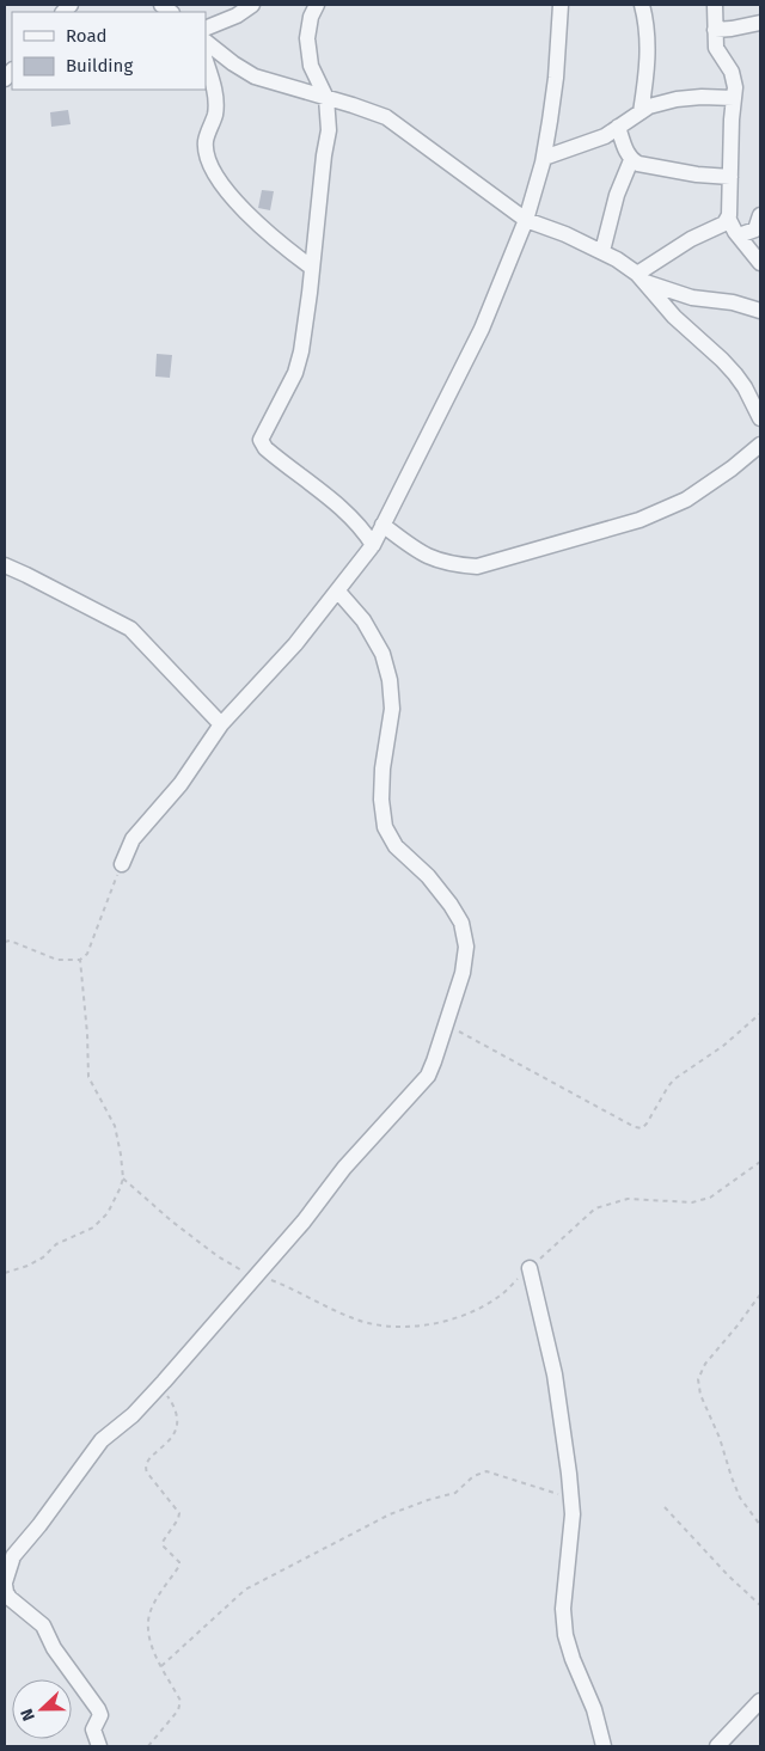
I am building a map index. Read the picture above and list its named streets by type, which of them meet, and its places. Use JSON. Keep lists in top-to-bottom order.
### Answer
{
  "legend": ["Road", "Building"],
  "north": "left"
}
